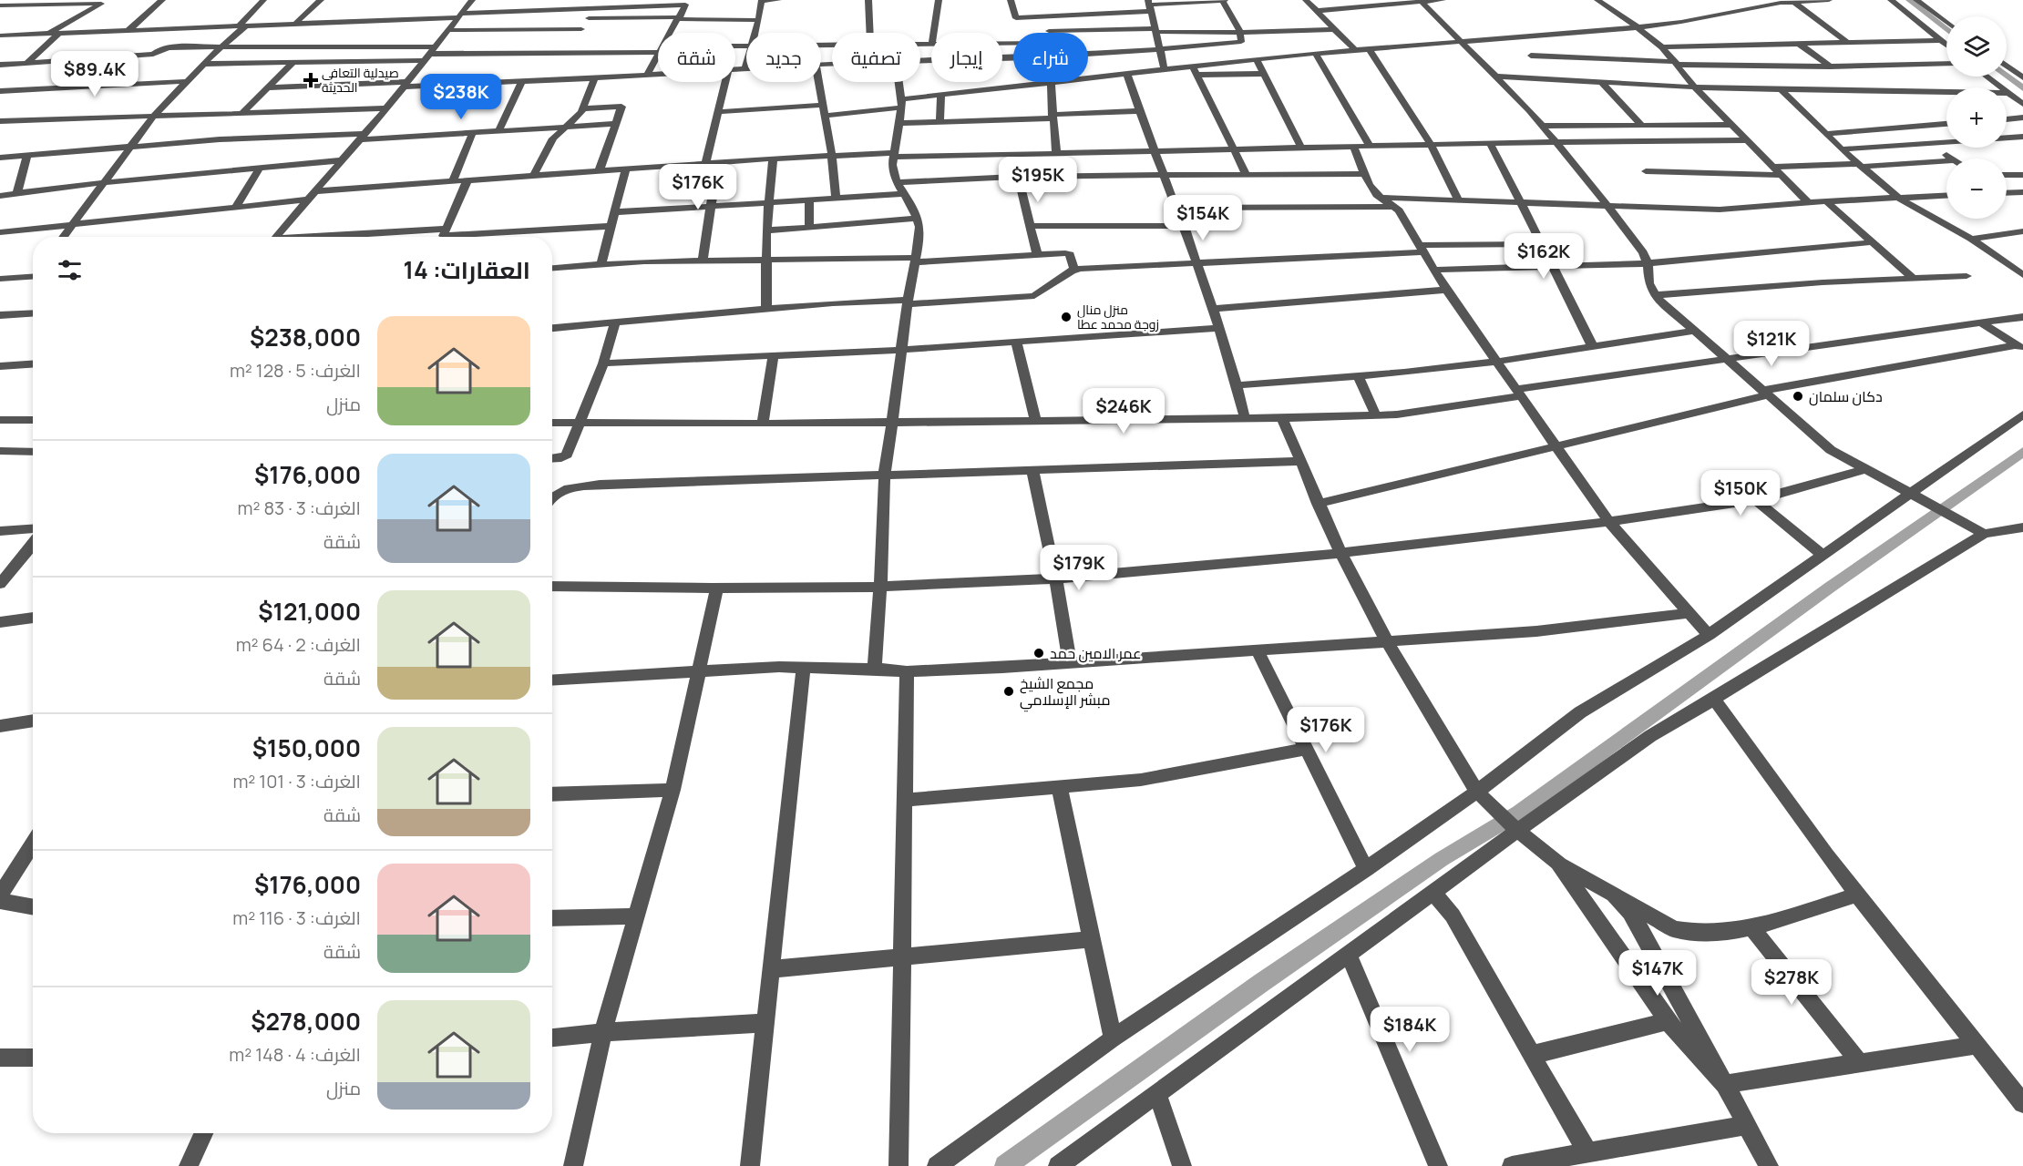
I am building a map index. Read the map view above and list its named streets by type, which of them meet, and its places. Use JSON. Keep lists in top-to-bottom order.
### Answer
{
  "places": {
    "health": ["صيدلية التعافي الحديثة"],
    "other": [
      "منزل منال زوجة محمد عطا",
      "دكان سلمان",
      "عمر الامين حمد",
      "مجمع الشيخ مبشر الإسلامي"
    ]
  },
  "page": {
    "map_buttons": ["+", "−"],
    "chip": [
      "شراء",
      "إيجار",
      "تصفية",
      "جديد",
      "شقة"
    ],
    "price": [
      "$89.4K",
      "$238K",
      "$195K",
      "$176K",
      "$154K",
      "$162K",
      "$121K",
      "$246K",
      "$150K",
      "$179K",
      "$176K",
      "$147K",
      "$278K",
      "$184K"
    ],
    "heading": "العقارات: 14",
    "list": [
      {
        "name": "$238,000",
        "note": "الغرف: 5 · 128 m² · منزل"
      },
      {
        "name": "$176,000",
        "note": "الغرف: 3 · 83 m² · شقة"
      },
      {
        "name": "$121,000",
        "note": "الغرف: 2 · 64 m² · شقة"
      },
      {
        "name": "$150,000",
        "note": "الغرف: 3 · 101 m² · شقة"
      },
      {
        "name": "$176,000",
        "note": "الغرف: 3 · 116 m² · شقة"
      },
      {
        "name": "$278,000",
        "note": "الغرف: 4 · 148 m² · منزل"
      }
    ]
  }
}
